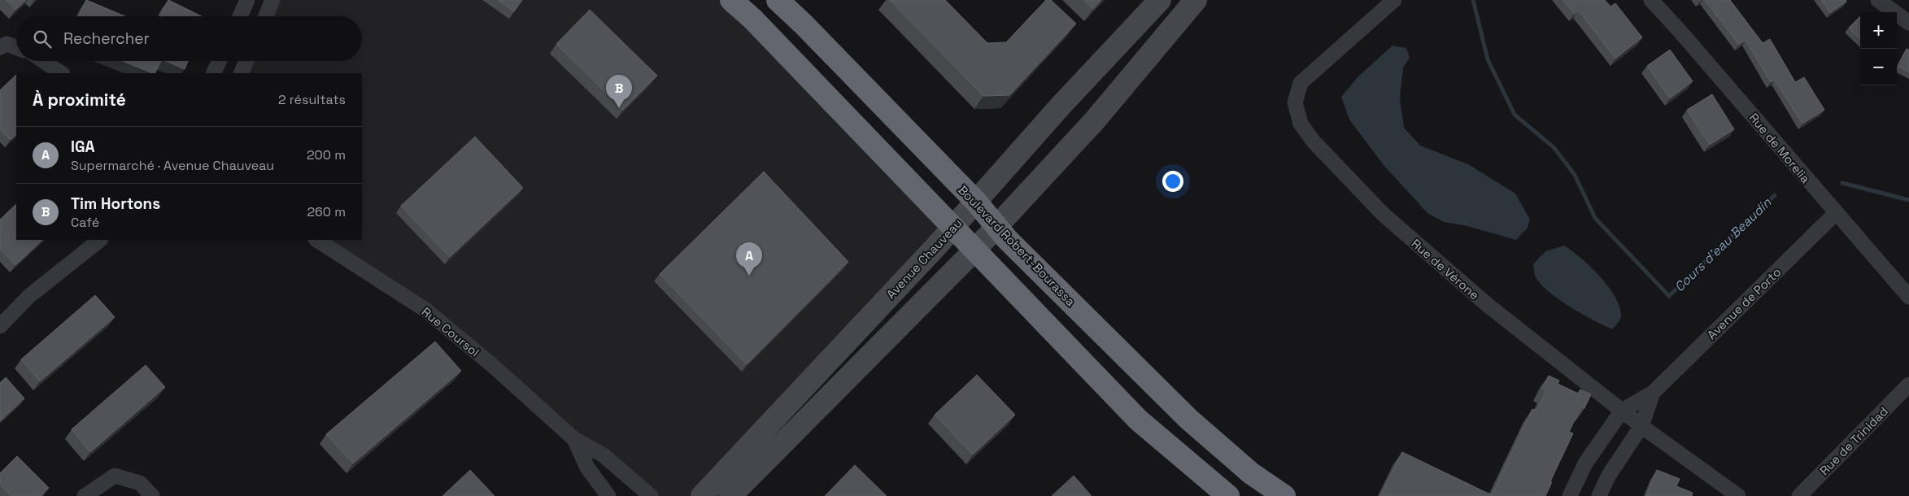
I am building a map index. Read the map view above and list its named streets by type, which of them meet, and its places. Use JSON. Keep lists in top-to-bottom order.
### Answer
{
  "streets": {
    "highway": ["Boulevard Robert-Bourassa"],
    "main road": ["Avenue Chauveau"],
    "street": [
      "Rue de Morelia",
      "Rue de Vérone",
      "Avenue de Porto",
      "Rue Coursol",
      "Rue de Trinidad"
    ]
  },
  "crossings": [
    ["Rue de Morelia", "Avenue de Porto"],
    ["Boulevard Robert-Bourassa", "Avenue Chauveau"],
    ["Rue de Vérone", "Avenue de Porto"]
  ],
  "water": ["Cours d'eau Beaudin"],
  "page": {
    "map_buttons": ["+", "−"],
    "search": "Rechercher",
    "heading": ["À proximité", "2 résultats"],
    "pins": ["B", "A"],
    "list": [
      {
        "mark": "A",
        "name": "IGA",
        "note": "Supermarché · Avenue Chauveau",
        "value": "200 m"
      },
      {
        "mark": "B",
        "name": "Tim Hortons",
        "note": "Café",
        "value": "260 m"
      }
    ]
  }
}
